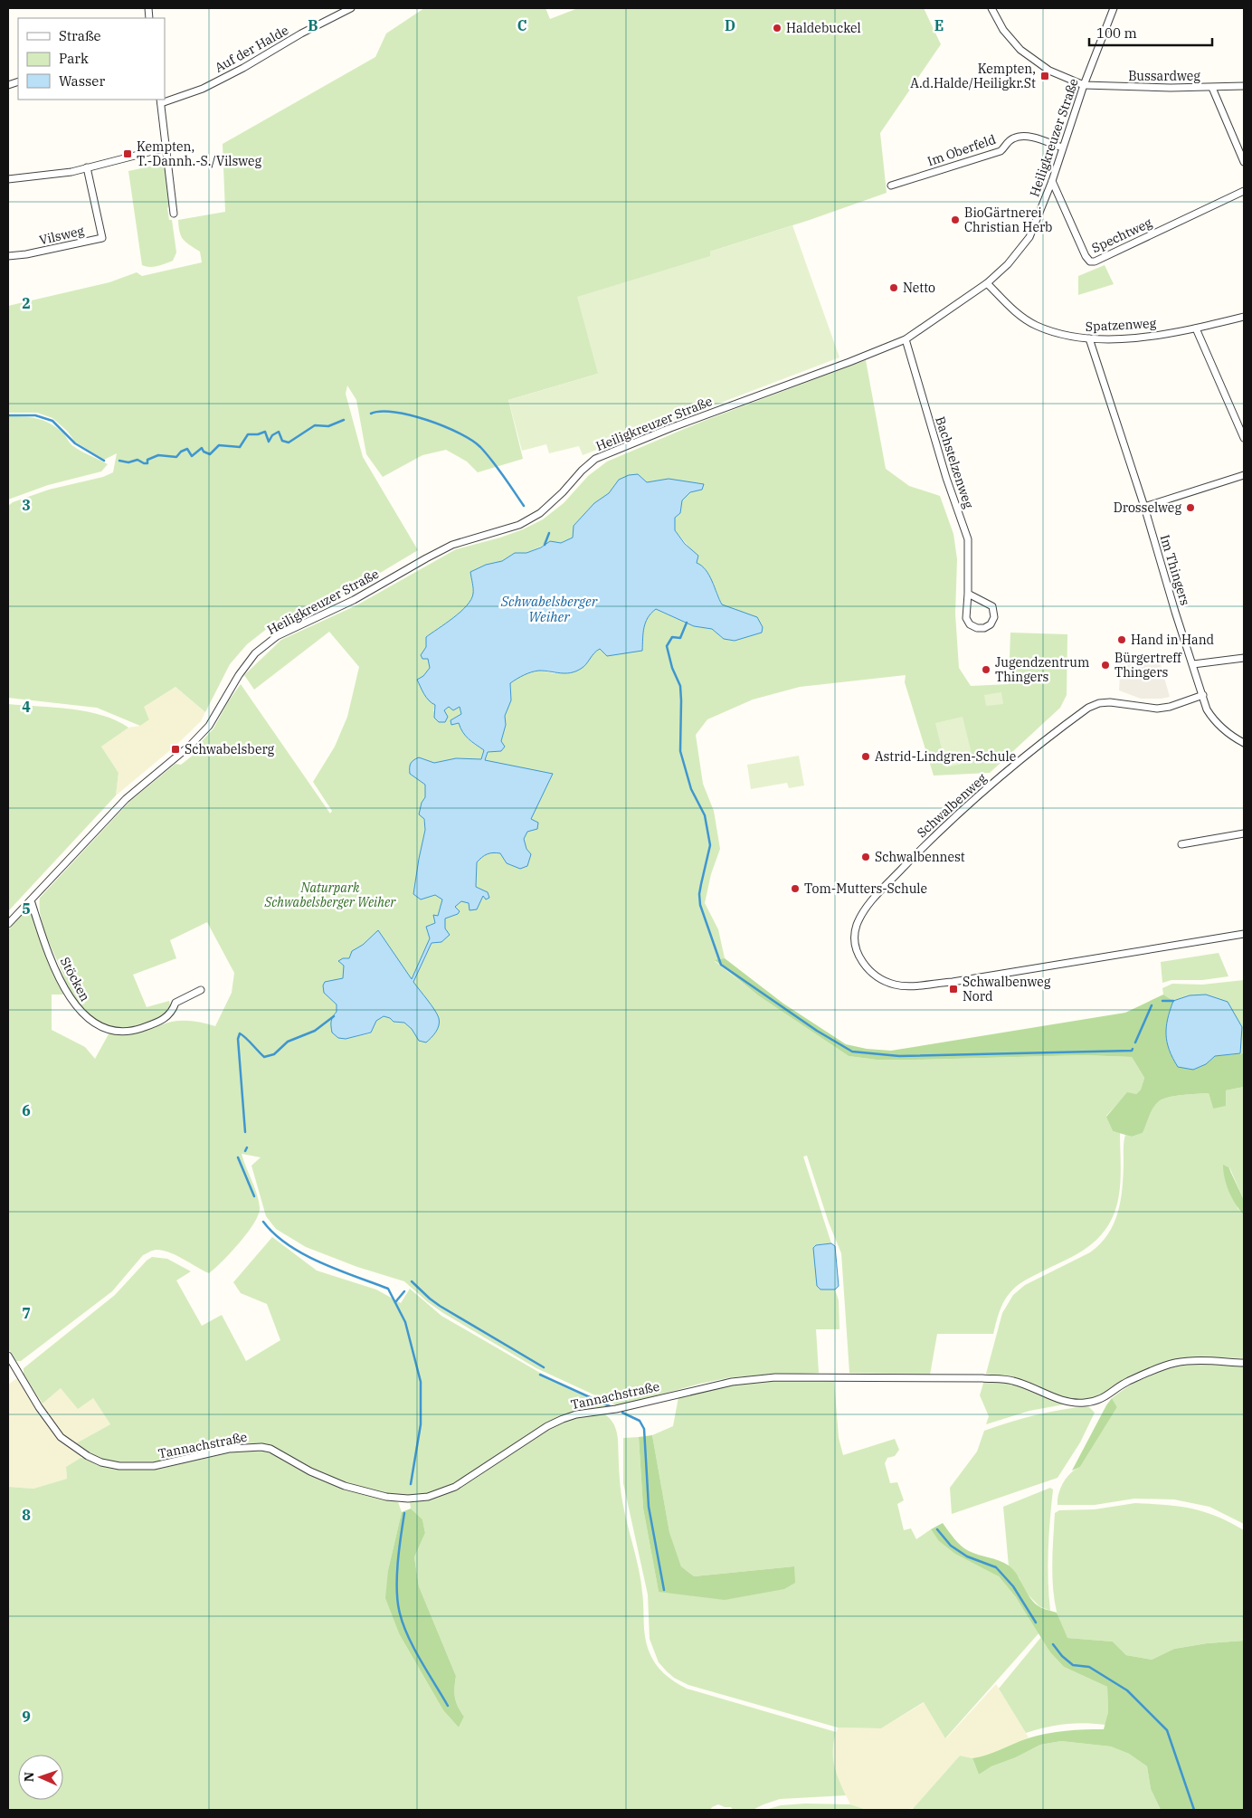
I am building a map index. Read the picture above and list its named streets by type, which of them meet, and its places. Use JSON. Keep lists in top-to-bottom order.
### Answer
{
  "streets": {
    "street": [
      "Auf der Halde",
      "Bussardweg",
      "Heiligkreuzer Straße",
      "Im Oberfeld",
      "Vilsweg",
      "Spechtweg",
      "Spatzenweg",
      "Bachstelzenweg",
      "Im Thingers",
      "Schwalbenweg",
      "Stöcken",
      "Tannachstraße"
    ]
  },
  "crossings": [
    ["Bussardweg", "Heiligkreuzer Straße"],
    ["Heiligkreuzer Straße", "Im Oberfeld"],
    ["Heiligkreuzer Straße", "Spechtweg"],
    ["Heiligkreuzer Straße", "Spatzenweg"],
    ["Heiligkreuzer Straße", "Bachstelzenweg"],
    ["Heiligkreuzer Straße", "Stöcken"],
    ["Spatzenweg", "Im Thingers"],
    ["Im Thingers", "Schwalbenweg"]
  ],
  "water": ["Schwabelsberger Weiher"],
  "parks": ["Naturpark Schwabelsberger Weiher"],
  "places": {
    "other": [
      "Haldebuckel",
      "BioGärtnerei Christian Herb",
      "Netto",
      "Drosselweg",
      "Hand in Hand",
      "Bürgertreff Thingers",
      "Jugendzentrum Thingers",
      "Astrid-Lindgren-Schule",
      "Schwalbennest",
      "Tom-Mutters-Schule"
    ],
    "transit": [
      "Kempten, A.d.Halde/Heiligkr.St",
      "Kempten, T.-Dannh.-S./Vilsweg",
      "Schwabelsberg",
      "Schwalbenweg Nord"
    ]
  },
  "legend": ["Straße", "Park", "Wasser"],
  "scale_bar": "100 m",
  "north": "left",
  "grid": {
    "columns": [
      "B",
      "C",
      "D",
      "E"
    ],
    "rows": [
      "2",
      "3",
      "4",
      "5",
      "6",
      "7",
      "8",
      "9"
    ]
  }
}
